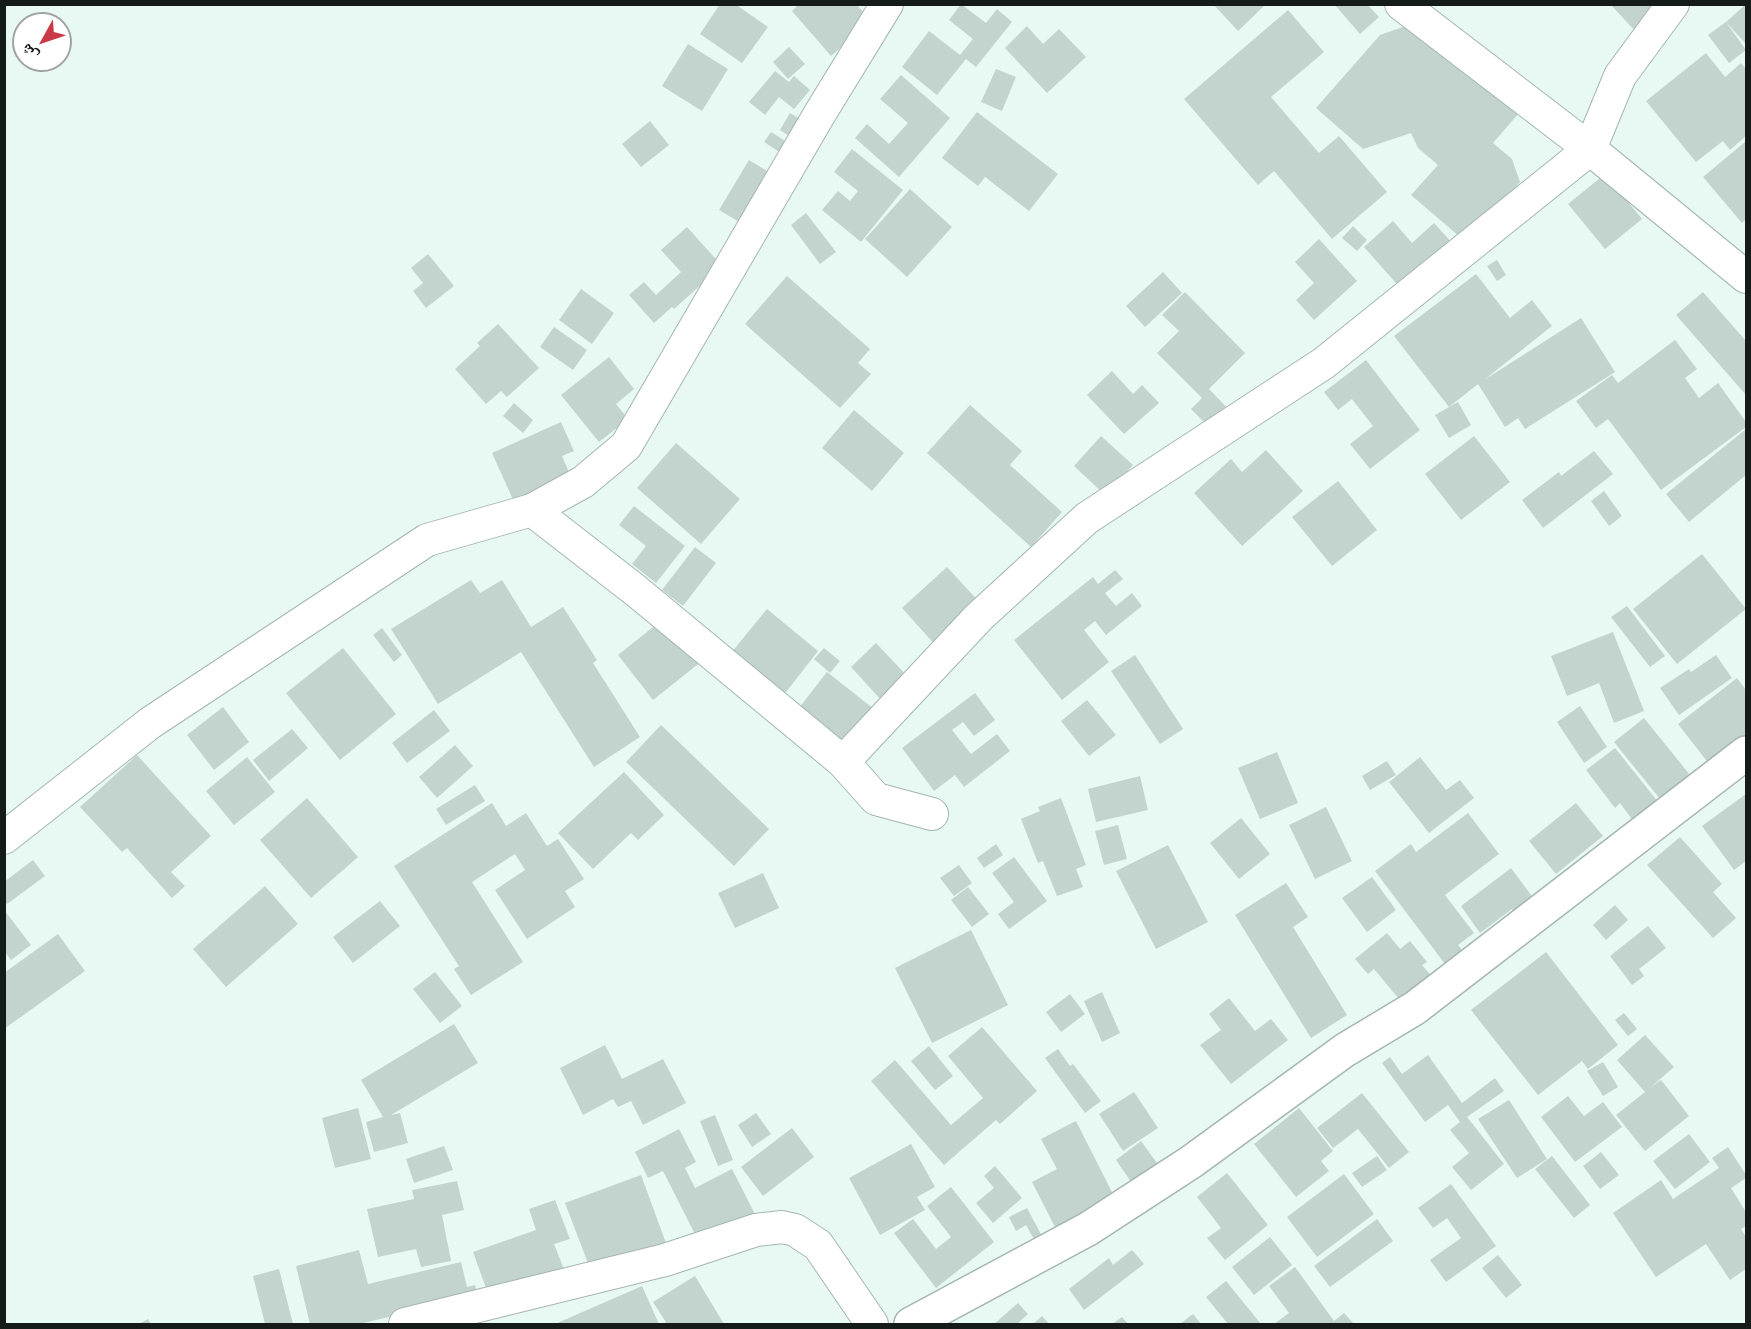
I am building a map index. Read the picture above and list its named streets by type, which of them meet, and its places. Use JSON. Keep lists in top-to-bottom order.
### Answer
{
  "north": "bottom left"
}
